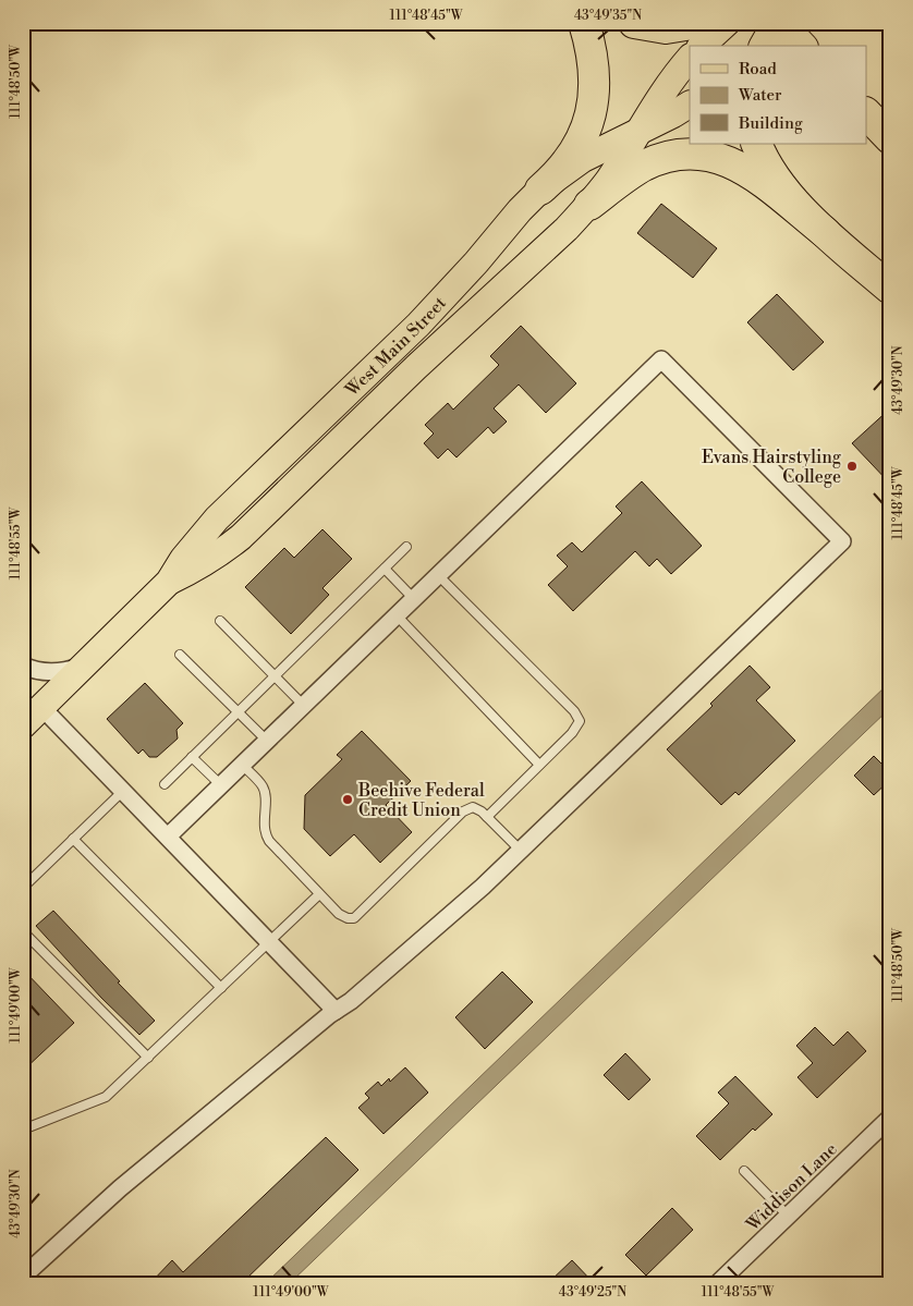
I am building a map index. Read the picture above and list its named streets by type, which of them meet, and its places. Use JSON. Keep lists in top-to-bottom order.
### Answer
{
  "streets": {
    "main road": ["West Main Street"],
    "street": ["Widdison Lane"]
  },
  "places": ["Evans Hairstyling College", "Beehive Federal Credit Union"],
  "legend": ["Road", "Water", "Building"],
  "coordinates": [
    "111°48'45\"W",
    "43°49'35\"N",
    "111°48'50\"W",
    "43°49'30\"N",
    "111°48'55\"W",
    "111°49'00\"W",
    "43°49'25\"N"
  ]
}
